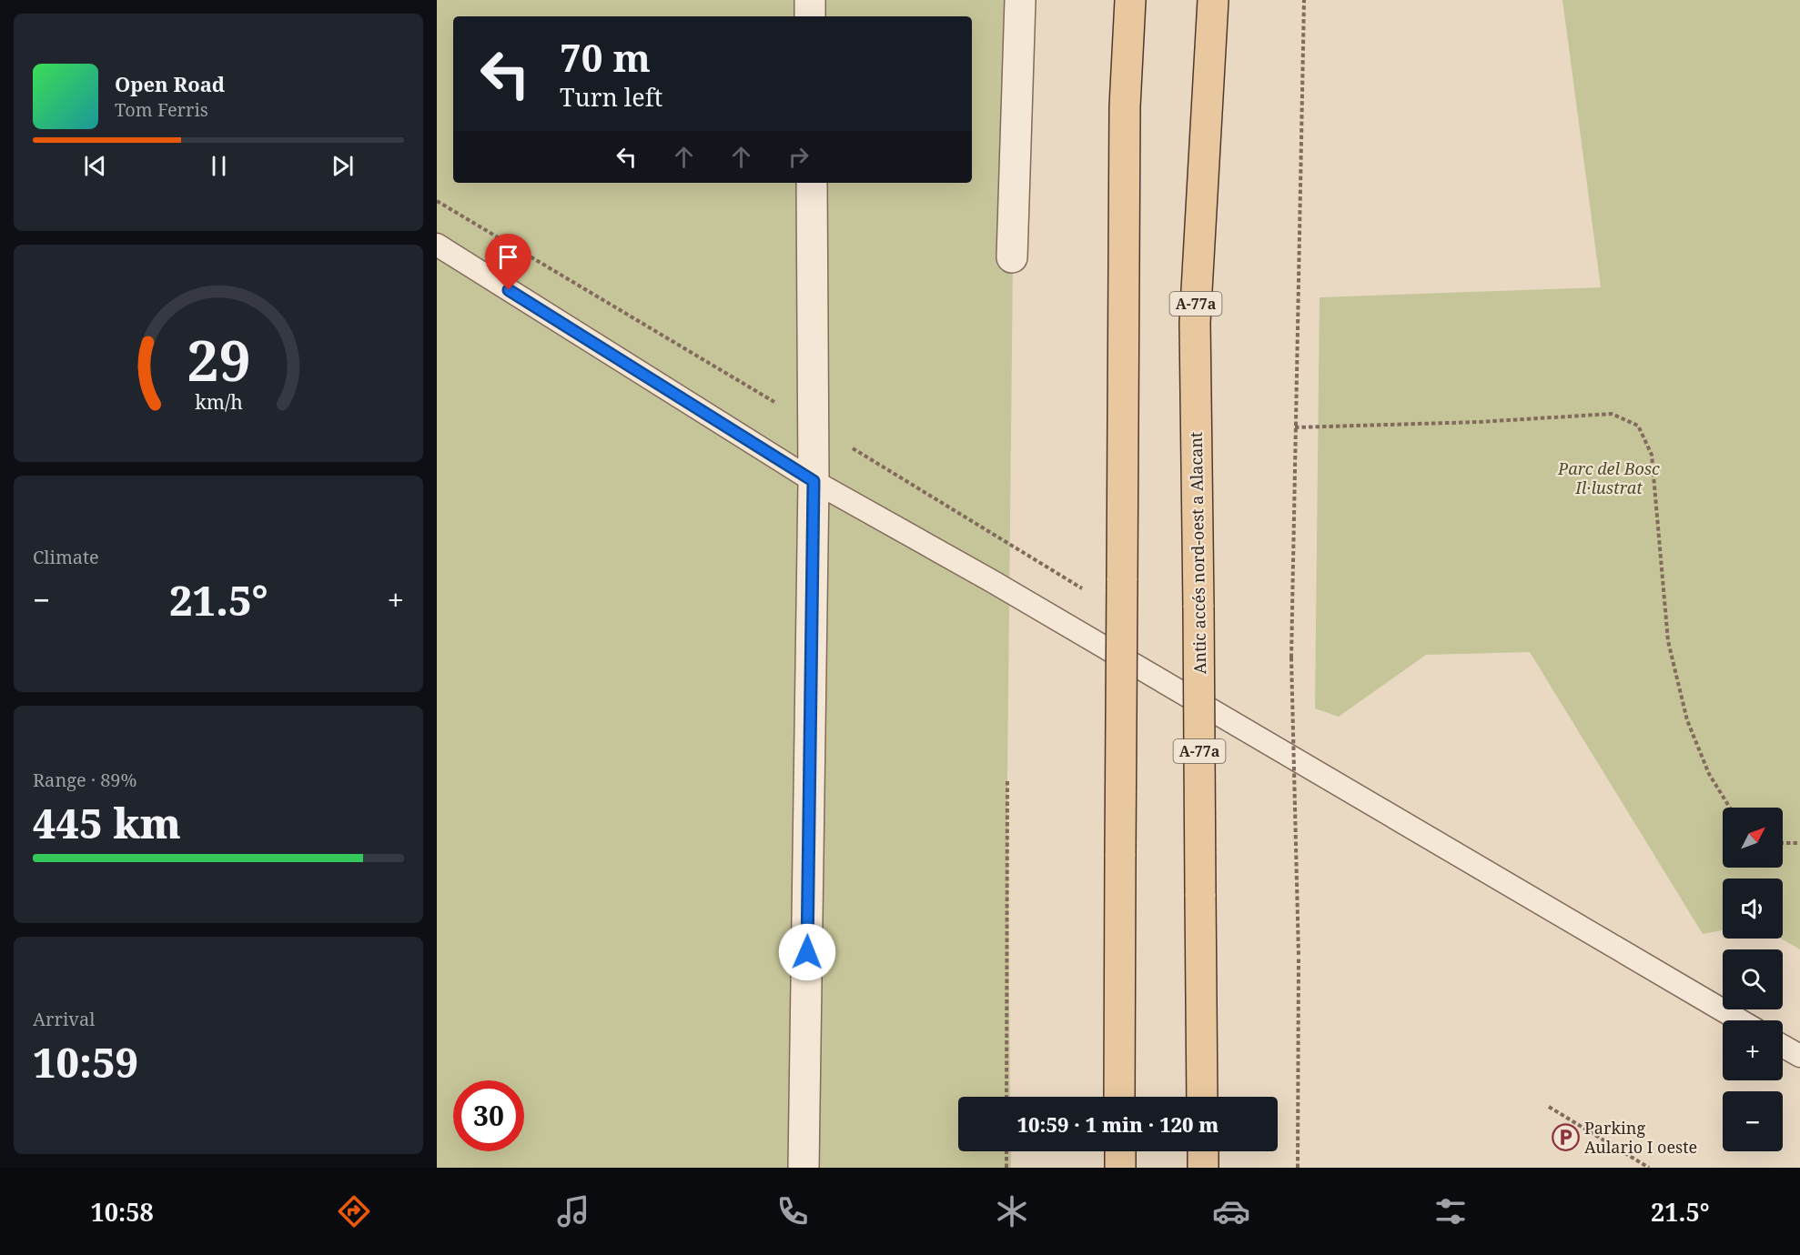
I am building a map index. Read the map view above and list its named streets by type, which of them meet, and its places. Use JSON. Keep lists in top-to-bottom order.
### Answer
{
  "streets": {
    "main road": ["A-77a", "Antic accés nord-oest a Alacant"]
  },
  "parks": ["Parc del Bosc Il·lustrat"],
  "places": {
    "parking": ["Parking Aulario I oeste"]
  },
  "north": "top right",
  "page": {
    "turn": ["70 m", "Turn left"],
    "song": ["Open Road", "Tom Ferris"],
    "tile": [
      "Climate",
      ["Range · 89%", "445 km"],
      ["Arrival", "10:59"]
    ],
    "heat": ["−", "21.5°", "+"],
    "map_buttons": ["+", "−"],
    "limit": "30",
    "trip": "10:59 · 1 min · 120 m",
    "tabs": ["10:58", "21.5°"],
    "gauge": ["29", "km/h"]
  }
}
